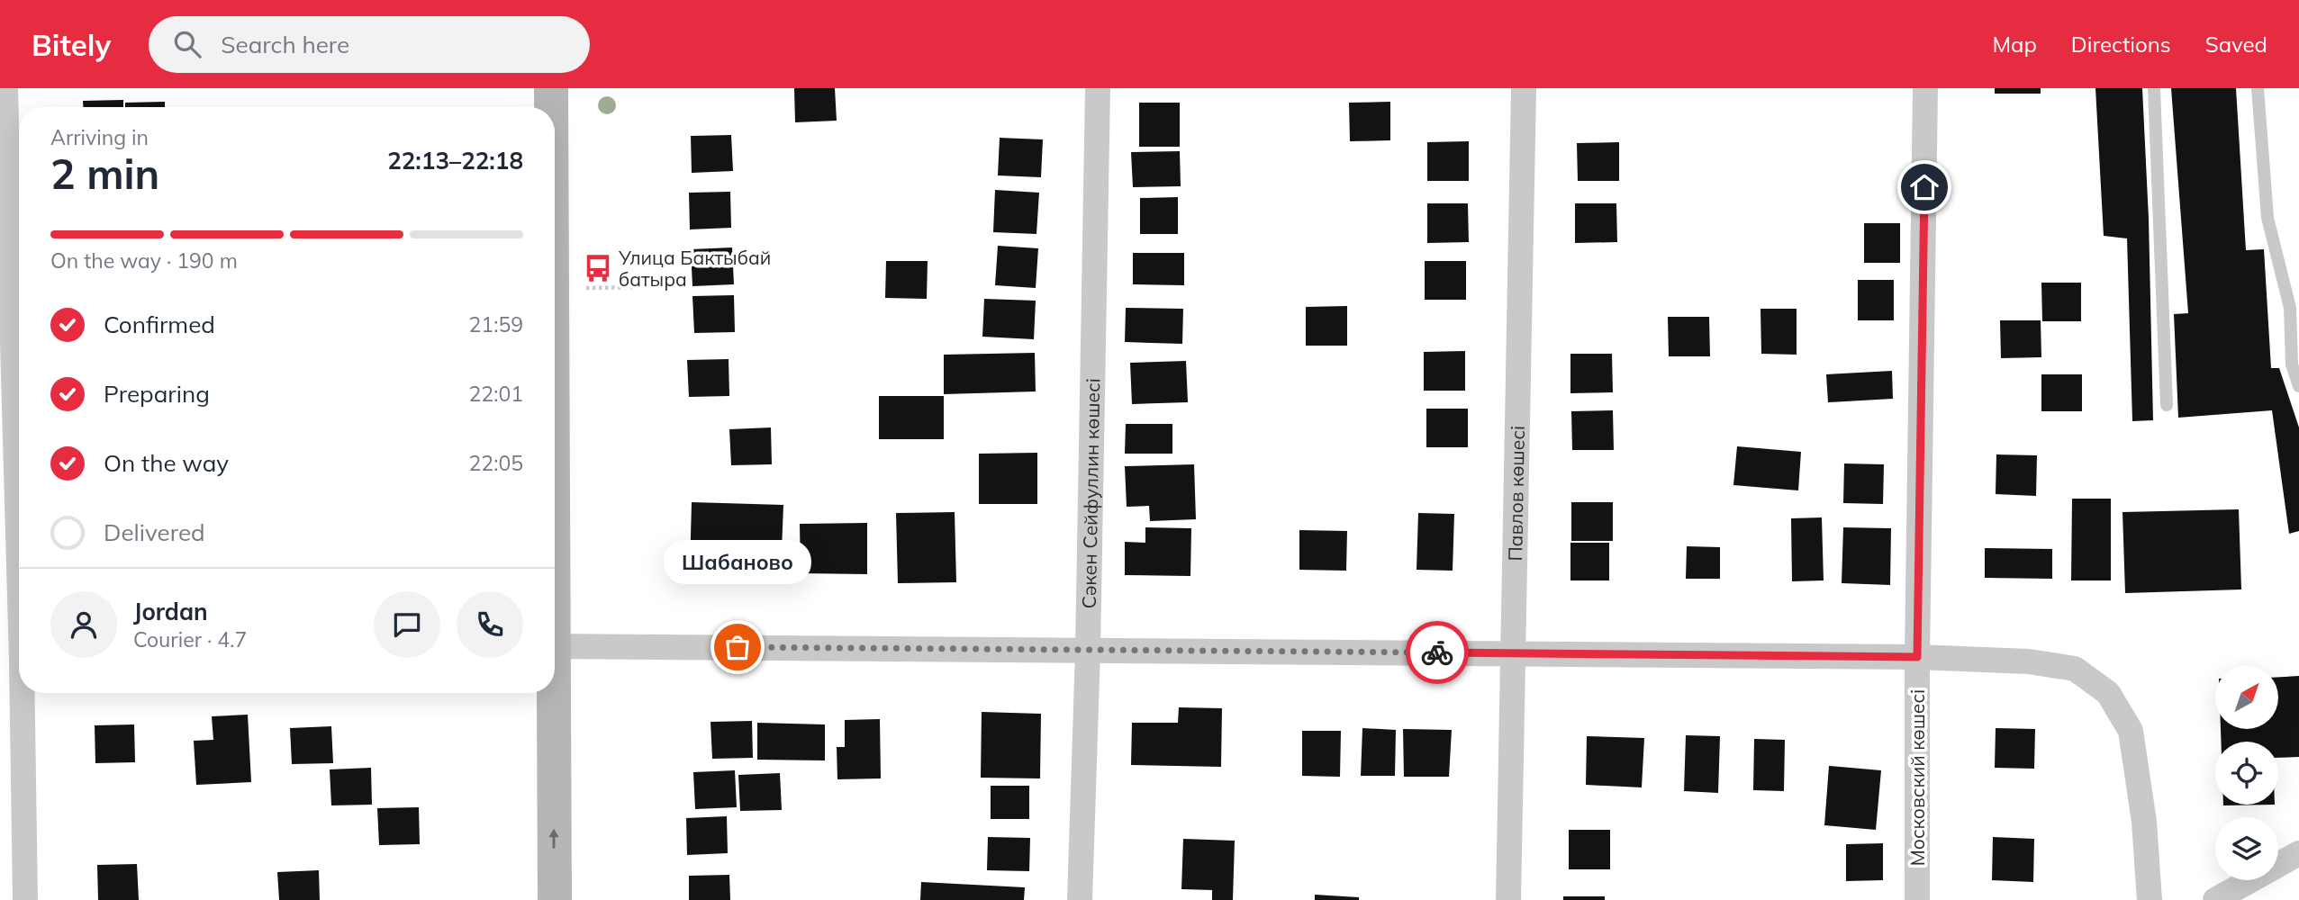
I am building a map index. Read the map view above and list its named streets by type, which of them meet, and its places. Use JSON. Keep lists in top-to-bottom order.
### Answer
{
  "streets": {
    "street": ["Сәкен Сейфуллин көшесі", "Павлов көшесі", "Московский көшесі"]
  },
  "places": {
    "bus stop": ["Улица Бактыбай батыра"],
    "other": ["Шабаново"]
  },
  "north": "top right",
  "page": {
    "header": "Bitely",
    "search": "Search here",
    "nav": ["Map", "Directions", "Saved"],
    "heading": ["2 min", "Arriving in", "22:13–22:18"],
    "panel": ["Jordan", "Courier · 4.7"],
    "bar": "On the way · 190 m",
    "list": [
      ["Confirmed", "21:59"],
      ["Preparing", "22:01"],
      ["On the way", "22:05"],
      "Delivered"
    ],
    "bubble": "Шабаново"
  }
}
